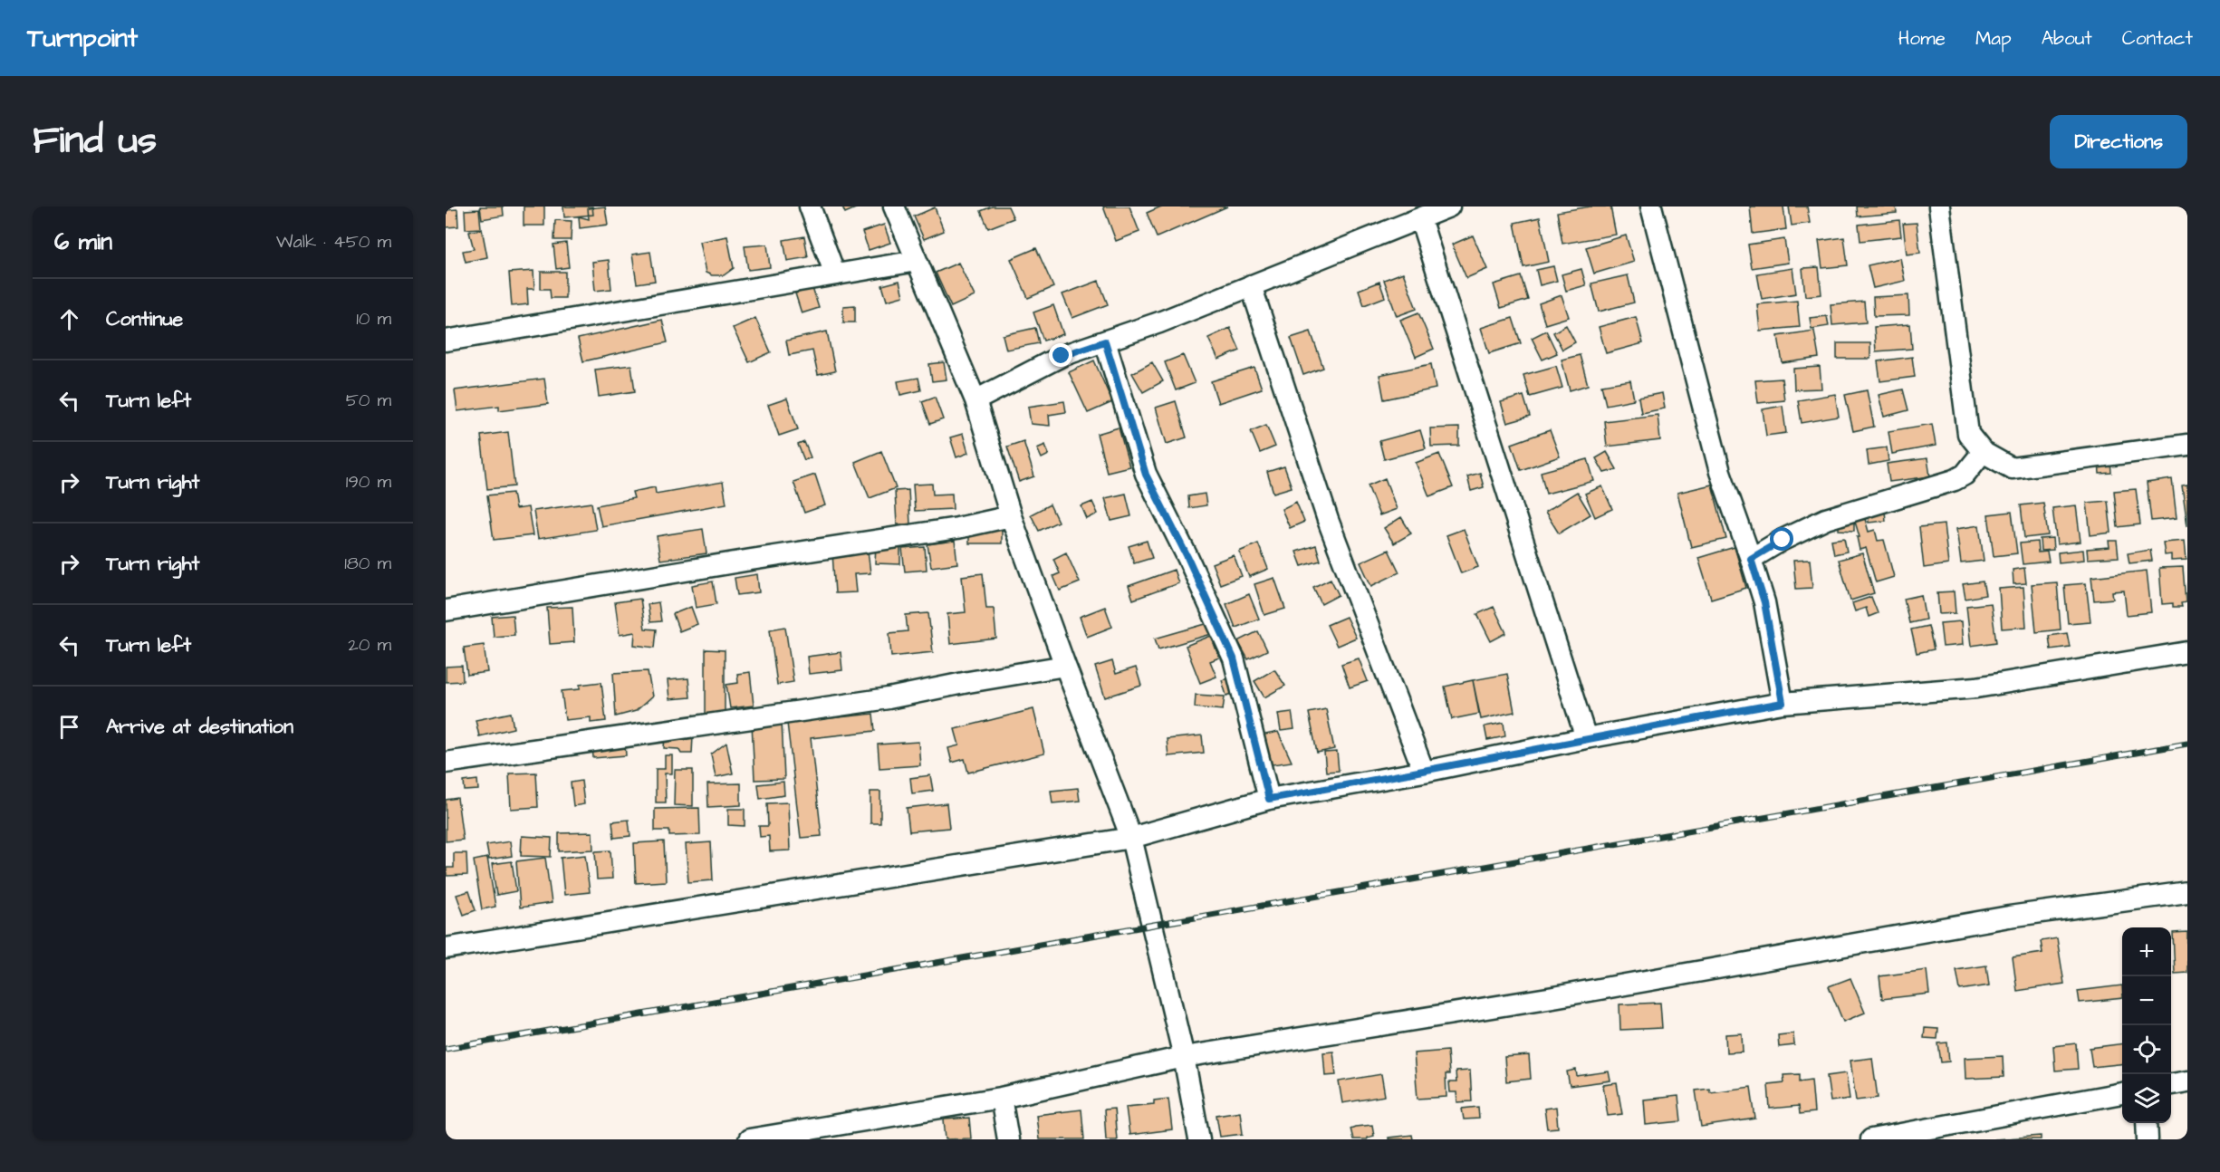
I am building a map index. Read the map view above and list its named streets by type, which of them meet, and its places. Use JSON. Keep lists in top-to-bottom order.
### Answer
{
  "page": {
    "header": "Turnpoint",
    "nav": [
      "Home",
      "Map",
      "About",
      "Contact"
    ],
    "title": "Find us",
    "buttons": "Directions",
    "heading": ["6 min", "Walk · 450 m"],
    "list": [
      ["Continue", "10 m"],
      ["Turn left", "50 m"],
      ["Turn right", "190 m"],
      ["Turn right", "180 m"],
      ["Turn left", "20 m"],
      "Arrive at destination"
    ],
    "map_buttons": ["+", "−"]
  }
}
